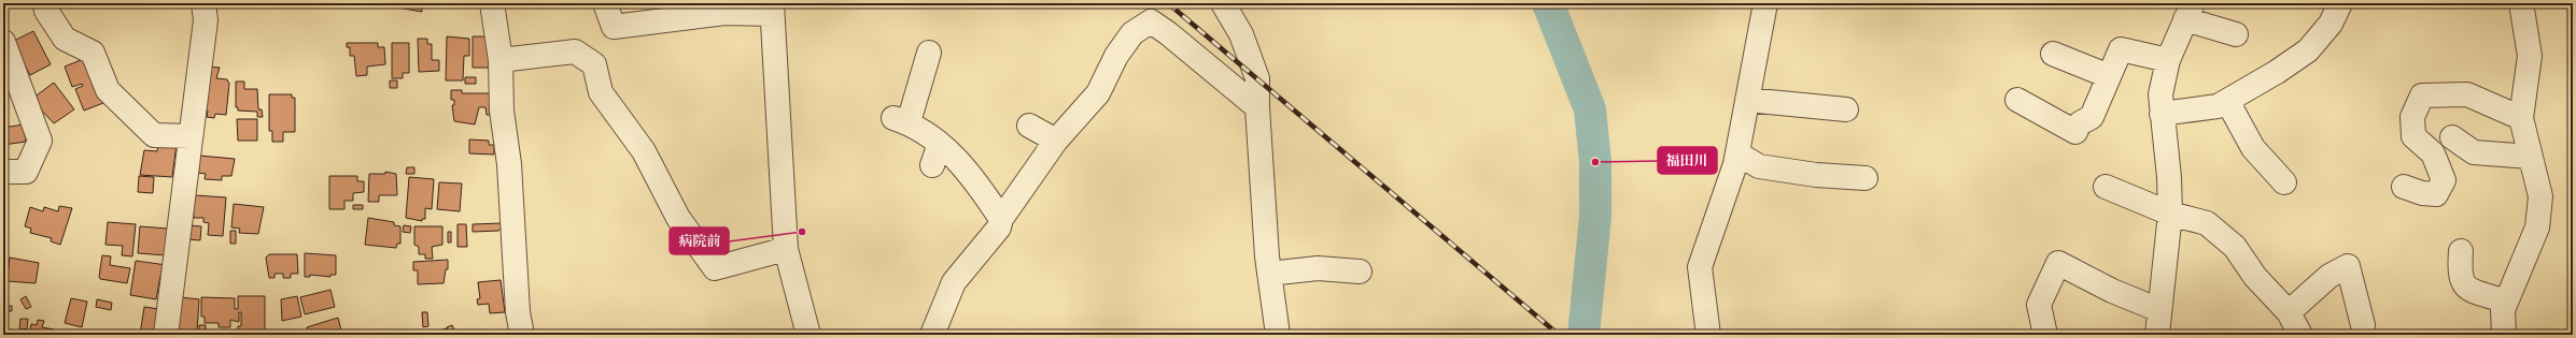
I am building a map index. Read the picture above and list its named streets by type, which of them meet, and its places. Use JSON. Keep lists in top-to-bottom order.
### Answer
{
  "places": ["福田川", "病院前"]
}
